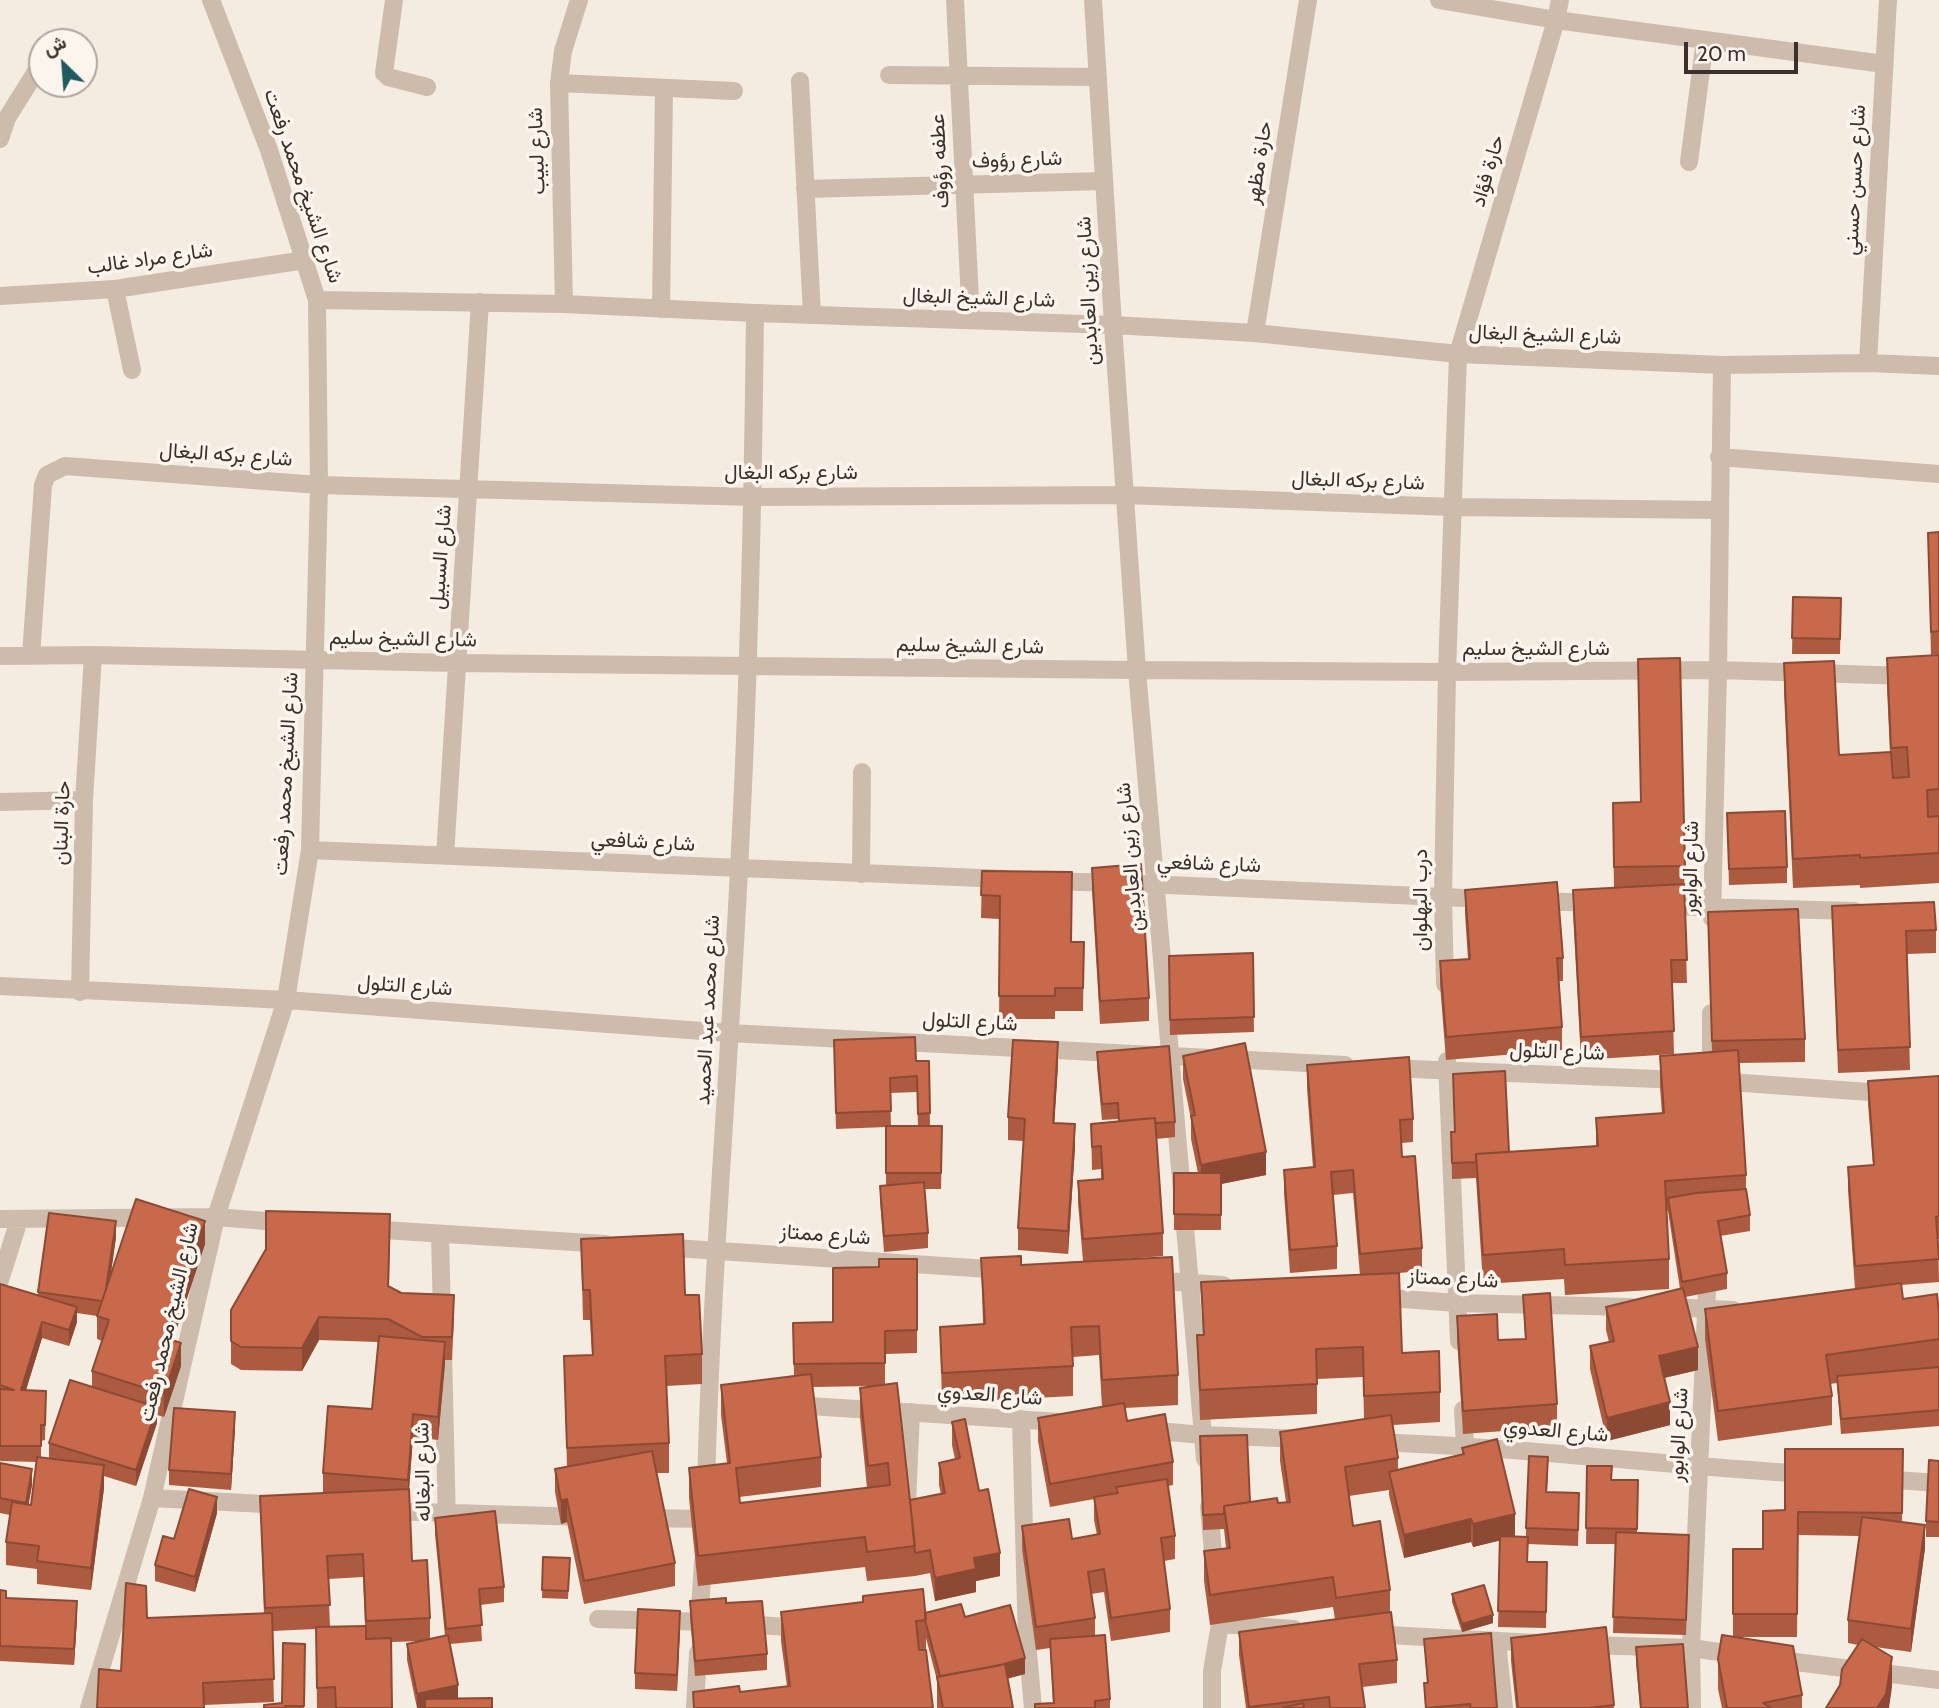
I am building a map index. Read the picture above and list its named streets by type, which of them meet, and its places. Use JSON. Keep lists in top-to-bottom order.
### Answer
{
  "streets": {
    "street": [
      "شارع لبيب",
      "شارع رؤوف",
      "عطفه رؤوف",
      "حارة مظهر",
      "حارة فؤاد",
      "شارع حسن حسني",
      "شارع الشيخ محمد رفعت",
      "شارع مراد غالب",
      "شارع زين العابدين",
      "شارع الشيخ البغال",
      "شارع بركه البغال",
      "شارع السبيل",
      "شارع الشيخ سليم",
      "حارة البنان",
      "شارع شافعي",
      "شارع الوابور",
      "درب البهلوان",
      "شارع التلول",
      "شارع محمد عبد الحميد",
      "شارع ممتاز",
      "شارع العدوي",
      "شارع البغاله"
    ]
  },
  "crossings": [
    ["شارع لبيب", "شارع الشيخ البغال"],
    ["شارع رؤوف", "عطفه رؤوف"],
    ["شارع رؤوف", "شارع زين العابدين"],
    ["عطفه رؤوف", "شارع الشيخ البغال"],
    ["حارة مظهر", "شارع الشيخ البغال"],
    ["حارة فؤاد", "شارع الشيخ البغال"],
    ["حارة فؤاد", "درب البهلوان"],
    ["شارع حسن حسني", "شارع الشيخ البغال"],
    ["شارع الشيخ محمد رفعت", "شارع مراد غالب"],
    ["شارع الشيخ محمد رفعت", "شارع الشيخ البغال"],
    ["شارع الشيخ محمد رفعت", "شارع بركه البغال"],
    ["شارع الشيخ محمد رفعت", "شارع الشيخ سليم"],
    ["شارع الشيخ محمد رفعت", "شارع شافعي"],
    ["شارع الشيخ محمد رفعت", "شارع التلول"],
    ["شارع زين العابدين", "شارع الشيخ البغال"],
    ["شارع زين العابدين", "شارع بركه البغال"],
    ["شارع زين العابدين", "شارع الشيخ سليم"],
    ["شارع زين العابدين", "شارع شافعي"],
    ["شارع زين العابدين", "شارع التلول"],
    ["شارع الشيخ البغال", "شارع السبيل"],
    ["شارع الشيخ البغال", "شارع الوابور"],
    ["شارع الشيخ البغال", "درب البهلوان"],
    ["شارع الشيخ البغال", "شارع محمد عبد الحميد"],
    ["شارع بركه البغال", "شارع السبيل"],
    ["شارع بركه البغال", "شارع الشيخ سليم"],
    ["شارع بركه البغال", "شارع الوابور"],
    ["شارع بركه البغال", "درب البهلوان"],
    ["شارع بركه البغال", "شارع محمد عبد الحميد"],
    ["شارع السبيل", "شارع الشيخ سليم"],
    ["شارع السبيل", "شارع شافعي"],
    ["شارع الشيخ سليم", "حارة البنان"],
    ["شارع الشيخ سليم", "شارع الوابور"],
    ["شارع الشيخ سليم", "درب البهلوان"],
    ["شارع الشيخ سليم", "شارع محمد عبد الحميد"],
    ["حارة البنان", "شارع التلول"],
    ["شارع شافعي", "درب البهلوان"],
    ["شارع شافعي", "شارع محمد عبد الحميد"],
    ["شارع الوابور", "شارع ممتاز"],
    ["شارع الوابور", "شارع العدوي"],
    ["شارع التلول", "شارع محمد عبد الحميد"],
    ["شارع محمد عبد الحميد", "شارع ممتاز"]
  ],
  "scale_bar": "20 m",
  "north": "top left"
}
